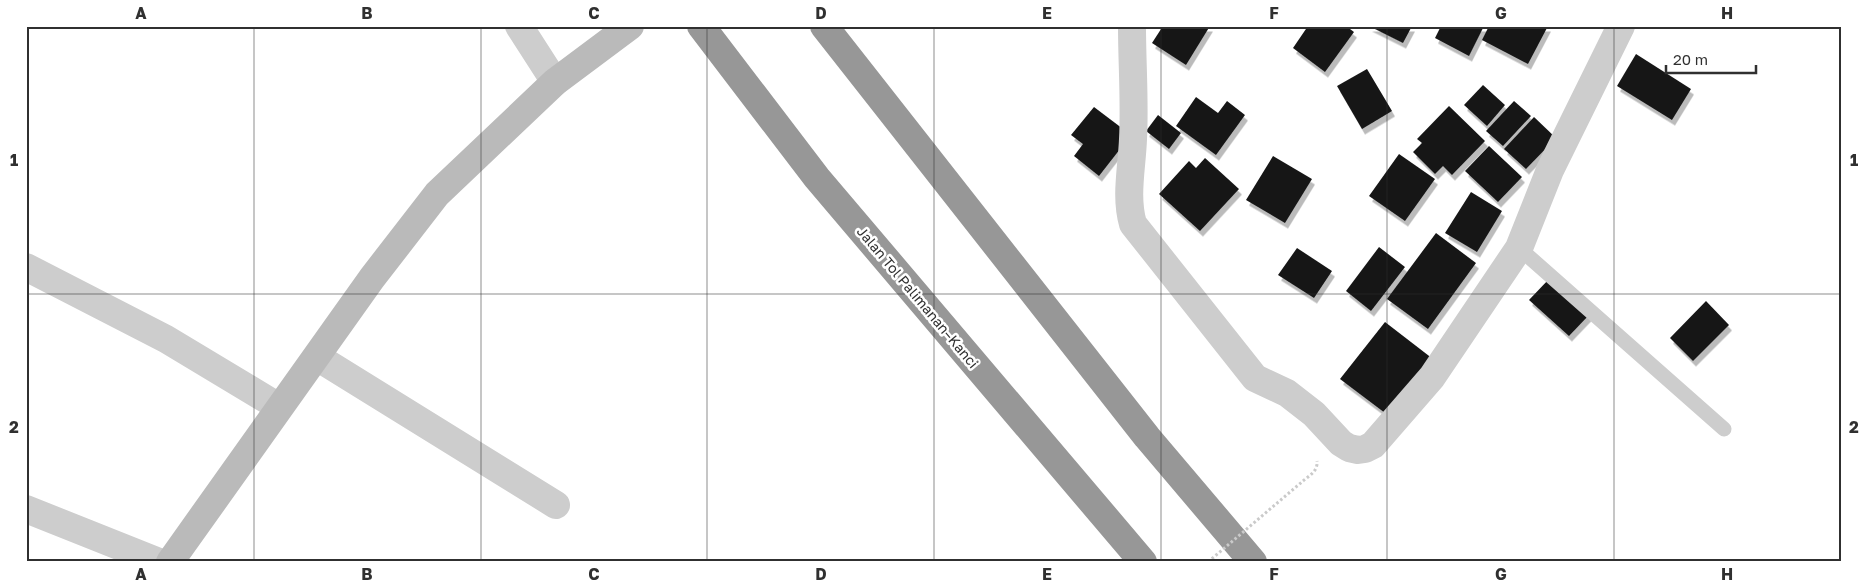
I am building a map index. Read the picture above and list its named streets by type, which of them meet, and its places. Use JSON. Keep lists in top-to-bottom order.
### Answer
{
  "streets": {
    "highway": ["Jalan Tol Palimanan–Kanci"]
  },
  "scale_bar": "20 m",
  "grid": {
    "columns": [
      "A",
      "B",
      "C",
      "D",
      "E",
      "F",
      "G",
      "H"
    ],
    "rows": ["1", "2"]
  }
}
